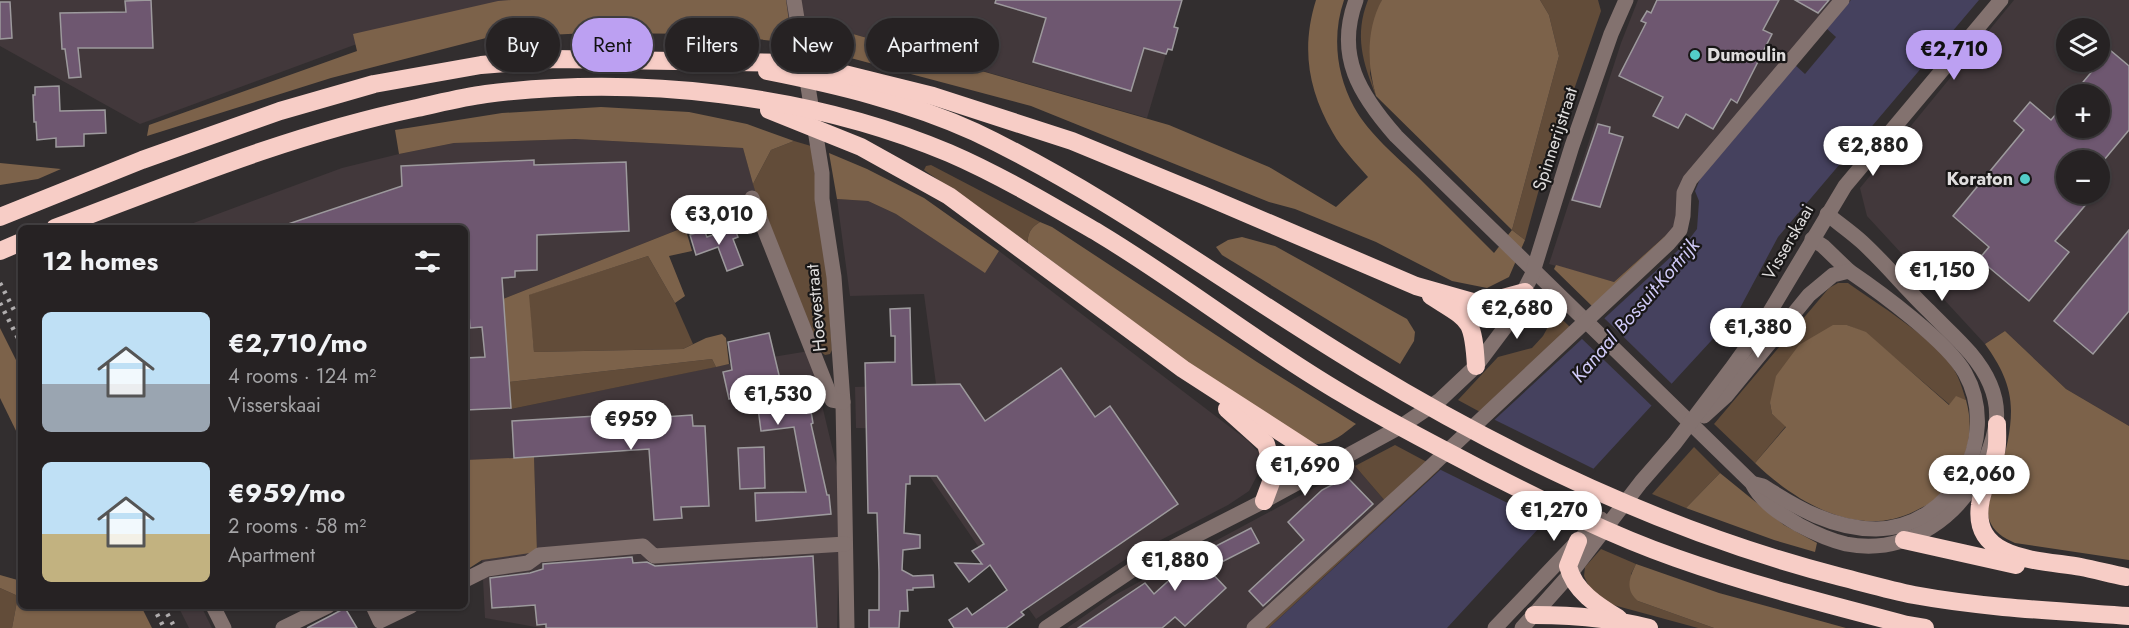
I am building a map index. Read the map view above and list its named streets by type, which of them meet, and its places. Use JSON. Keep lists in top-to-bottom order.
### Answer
{
  "streets": {
    "street": ["Spinnerijstraat", "Visserskaai", "Hoevestraat"]
  },
  "water": ["Kanaal Bossuit-Kortrijk"],
  "places": ["Dumoulin", "Koraton"],
  "page": {
    "map_buttons": ["+", "−"],
    "chip": [
      "Buy",
      "Rent",
      "Filters",
      "New",
      "Apartment"
    ],
    "price": [
      "€2,710",
      "€2,880",
      "€3,010",
      "€1,150",
      "€2,680",
      "€1,380",
      "€1,530",
      "€959",
      "€1,690",
      "€2,060",
      "€1,270",
      "€1,880"
    ],
    "heading": "12 homes",
    "list": [
      {
        "name": "€2,710/mo",
        "note": "4 rooms · 124 m² · Visserskaai"
      },
      {
        "name": "€959/mo",
        "note": "2 rooms · 58 m² · Apartment"
      }
    ]
  }
}
